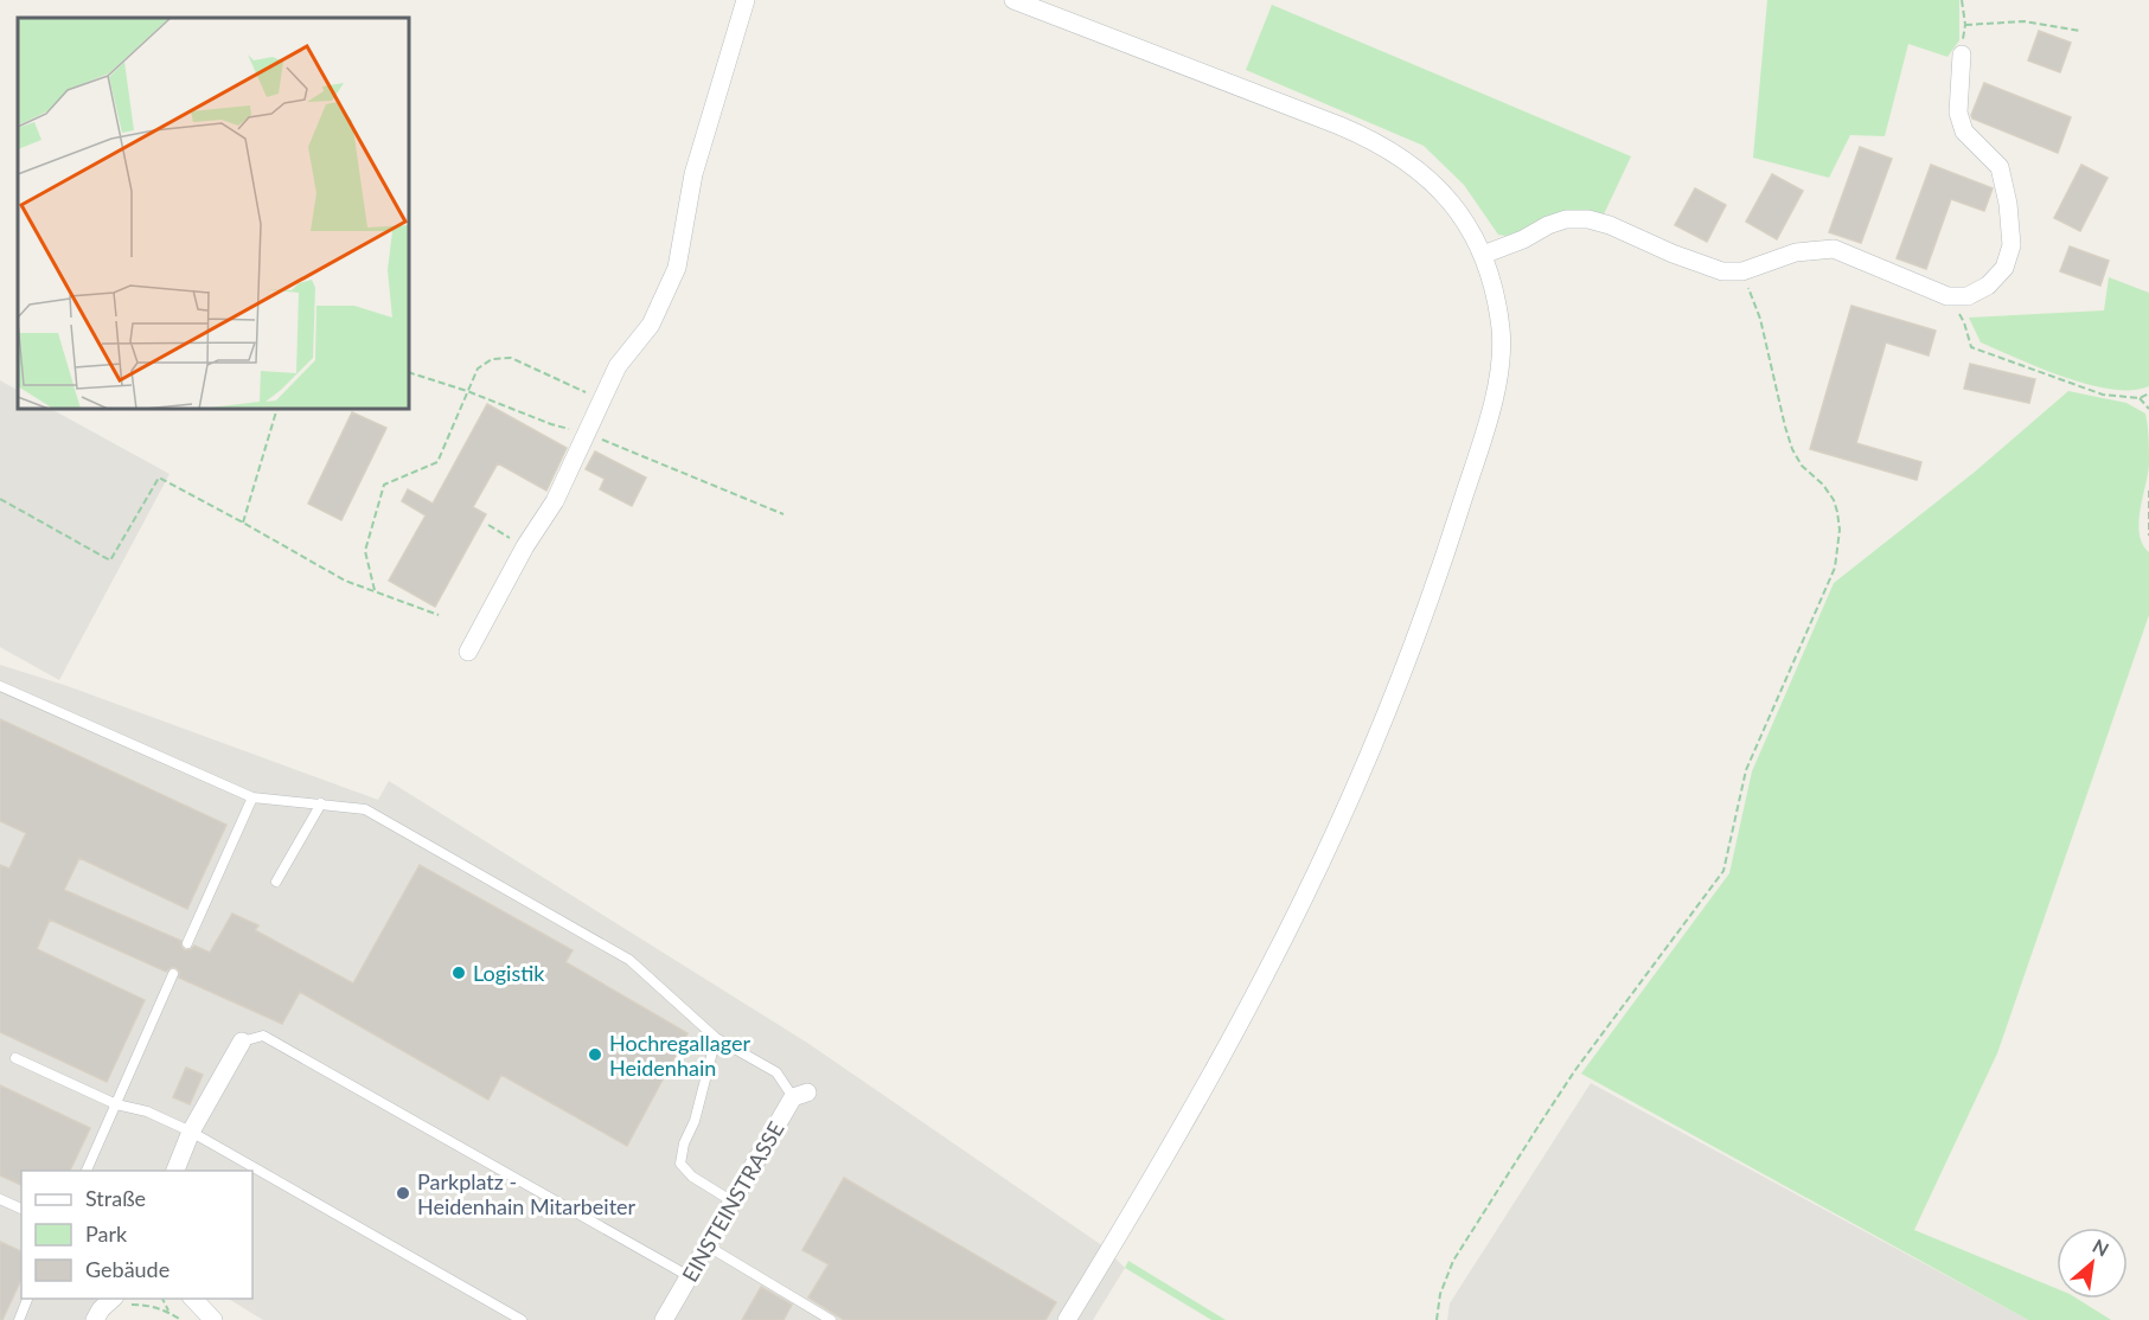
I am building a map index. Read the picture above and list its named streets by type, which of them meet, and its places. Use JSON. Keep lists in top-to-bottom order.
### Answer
{
  "streets": {
    "street": ["EINSTEINSTRASSE"]
  },
  "places": ["Logistik", "Hochregallager Heidenhain", "Parkplatz - Heidenhain Mitarbeiter"],
  "legend": ["Straße", "Park", "Gebäude"],
  "north": "top right"
}
